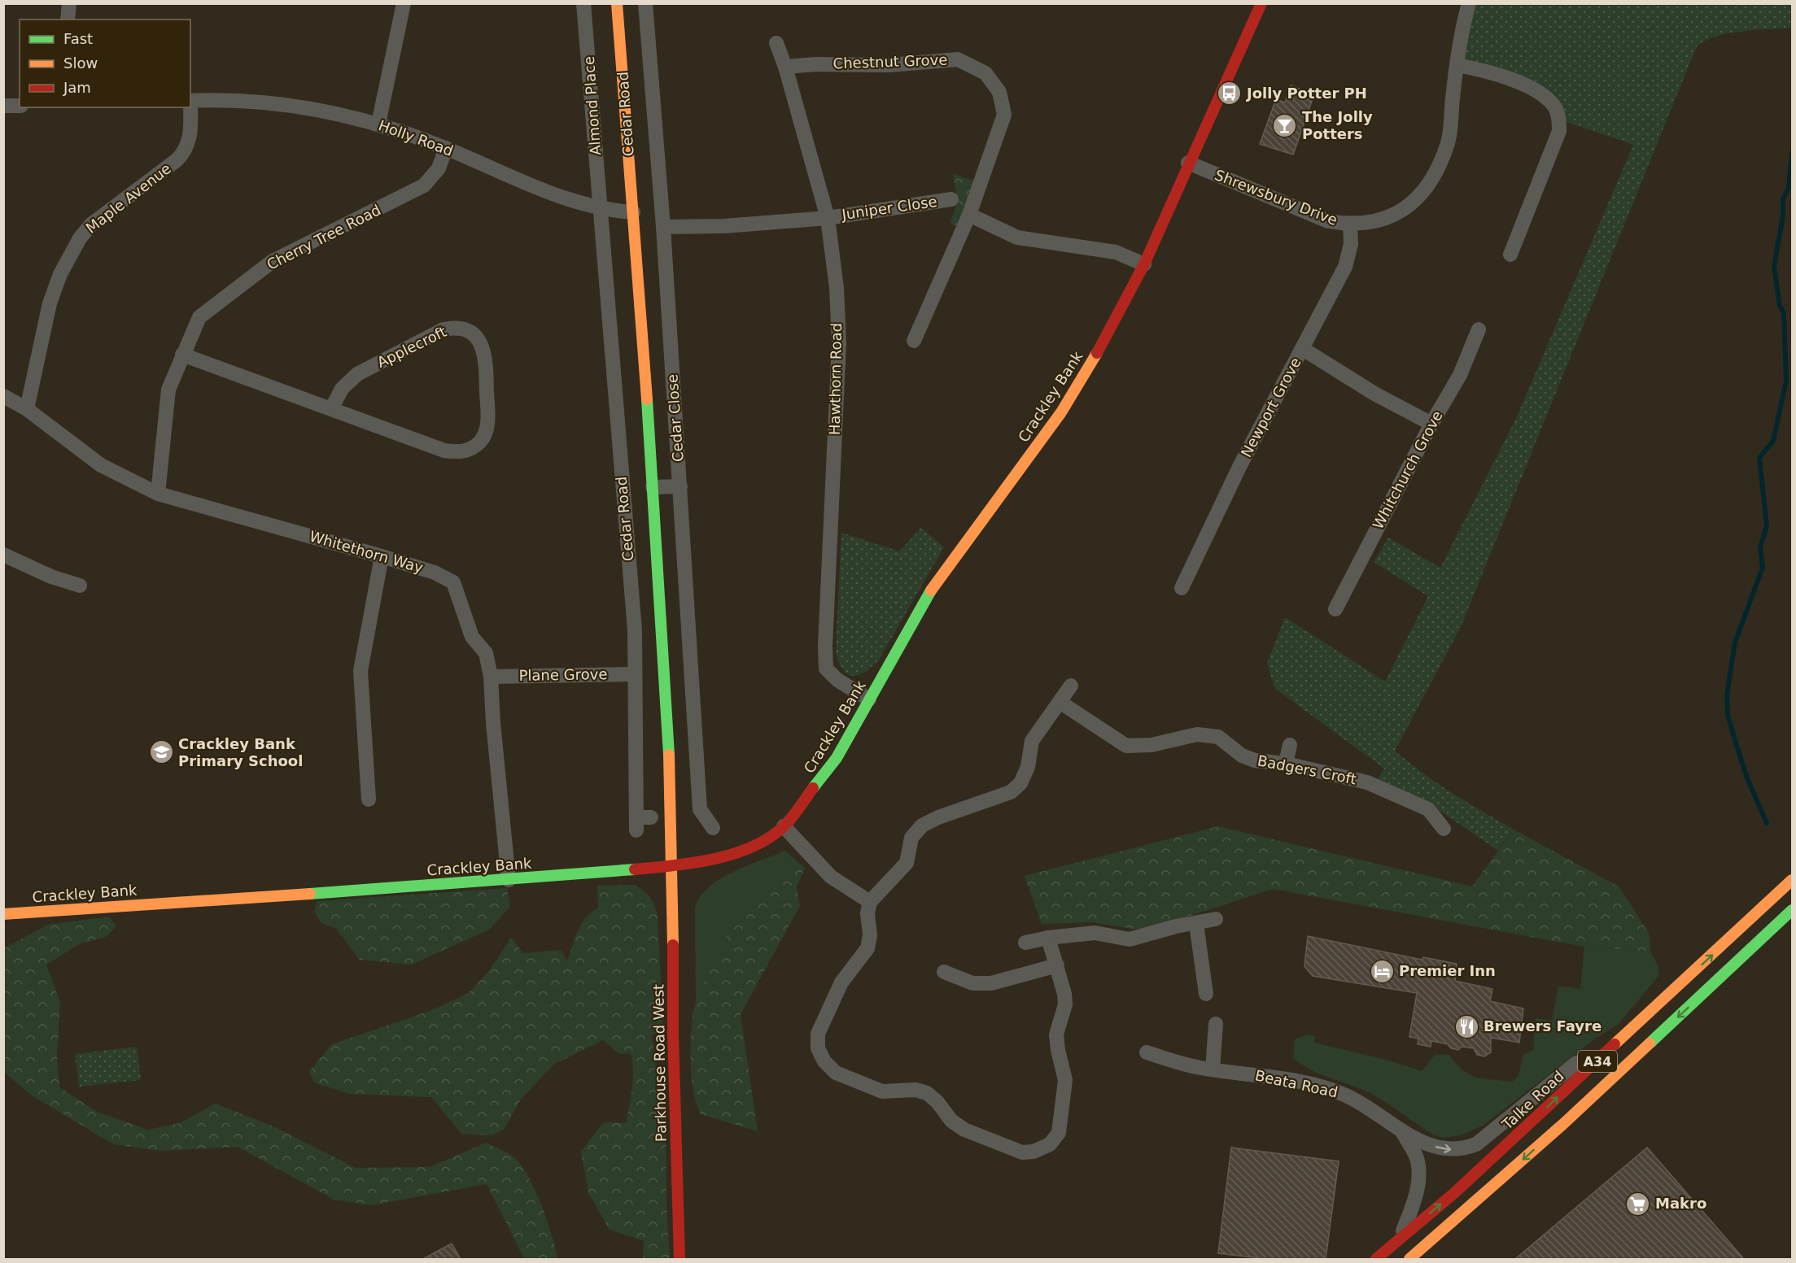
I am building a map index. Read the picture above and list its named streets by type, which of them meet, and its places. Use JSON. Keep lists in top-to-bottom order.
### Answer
{
  "streets": {
    "main road": [
      "Cedar Road",
      "Crackley Bank",
      "A34",
      "Parkhouse Road West",
      "Talke Road"
    ],
    "street": [
      "Chestnut Grove",
      "Almond Place",
      "Holly Road",
      "Shrewsbury Drive",
      "Maple Avenue",
      "Juniper Close",
      "Cherry Tree Road",
      "Applecroft",
      "Hawthorn Road",
      "Newport Grove",
      "Cedar Close",
      "Whitchurch Grove",
      "Whitethorn Way",
      "Plane Grove",
      "Badgers Croft",
      "Beata Road"
    ]
  },
  "crossings": [
    ["Chestnut Grove", "Hawthorn Road"],
    ["Almond Place", "Cedar Road"],
    ["Almond Place", "Holly Road"],
    ["Cedar Road", "Holly Road"],
    ["Cedar Road", "Crackley Bank"],
    ["Cedar Road", "Cedar Close"],
    ["Cedar Road", "Plane Grove"],
    ["Cedar Road", "Parkhouse Road West"],
    ["Holly Road", "Cherry Tree Road"],
    ["Shrewsbury Drive", "Crackley Bank"],
    ["Shrewsbury Drive", "Newport Grove"],
    ["Maple Avenue", "Whitethorn Way"],
    ["Juniper Close", "Hawthorn Road"],
    ["Cherry Tree Road", "Applecroft"],
    ["Cherry Tree Road", "Whitethorn Way"],
    ["Hawthorn Road", "Crackley Bank"],
    ["Crackley Bank", "Whitethorn Way"],
    ["Crackley Bank", "Parkhouse Road West"],
    ["Whitethorn Way", "Plane Grove"],
    ["Beata Road", "Talke Road"]
  ],
  "one_way": ["Beata Road"],
  "places": {
    "bus stop": ["Jolly Potter PH"],
    "bar": ["The Jolly Potters"],
    "school or university": ["Crackley Bank Primary School"],
    "hotel": ["Premier Inn"],
    "restaurant": ["Brewers Fayre"],
    "supermarket": ["Makro"]
  },
  "legend": ["Fast", "Slow", "Jam"]
}
